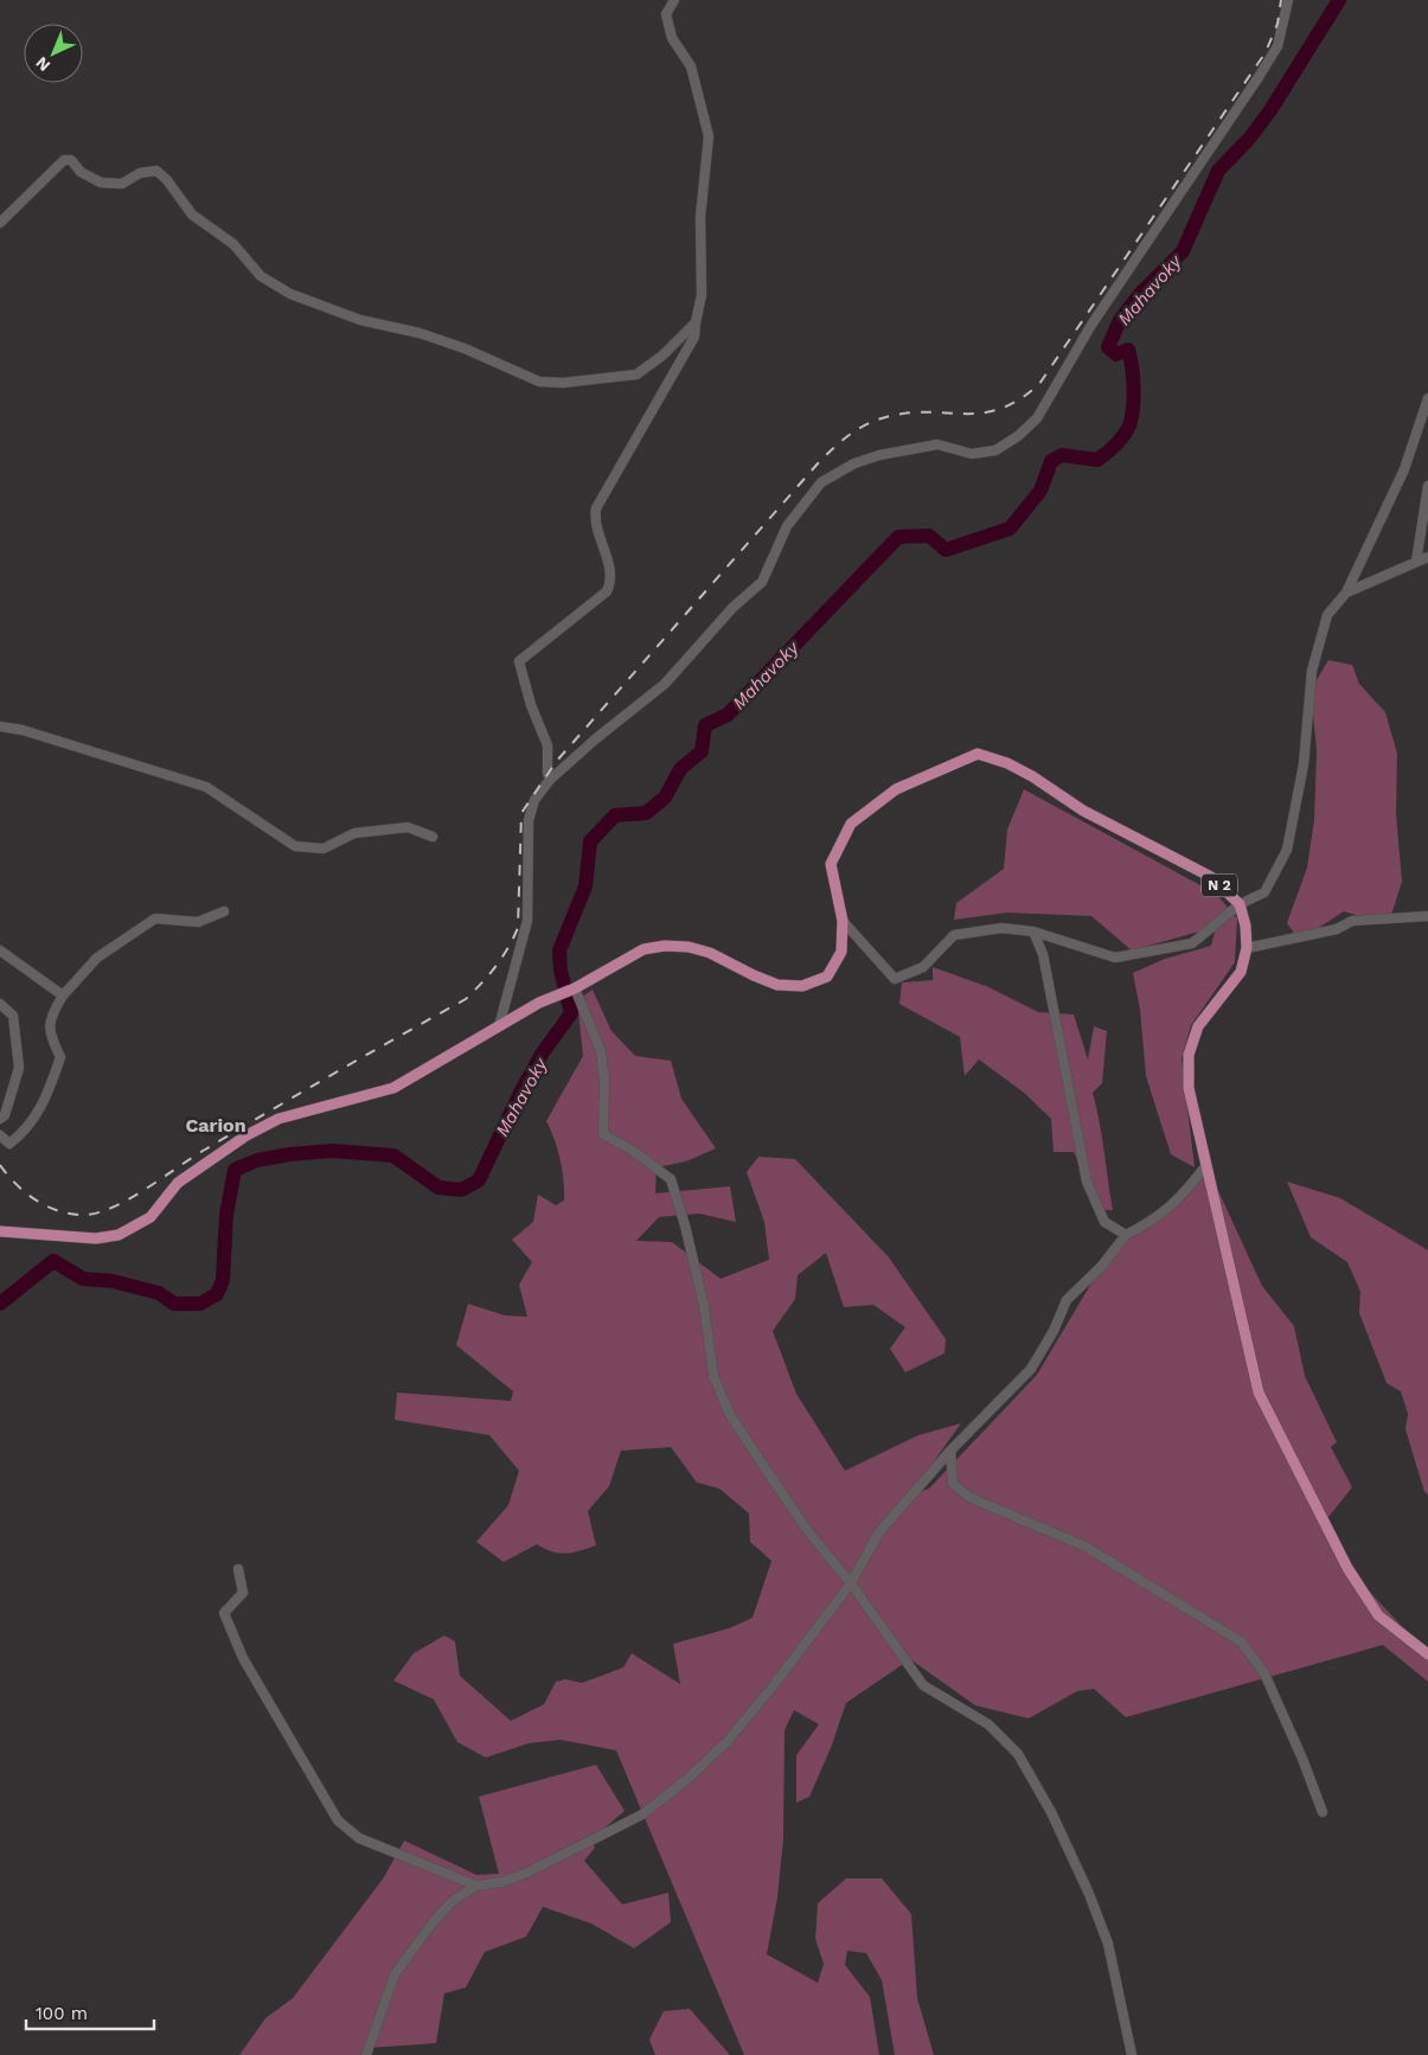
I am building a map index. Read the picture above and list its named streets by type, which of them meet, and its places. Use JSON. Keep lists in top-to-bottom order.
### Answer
{
  "streets": {
    "main road": ["N 2"]
  },
  "districts": ["Carion"],
  "water": ["Mahavoky"],
  "scale_bar": "100 m",
  "north": "bottom left"
}
